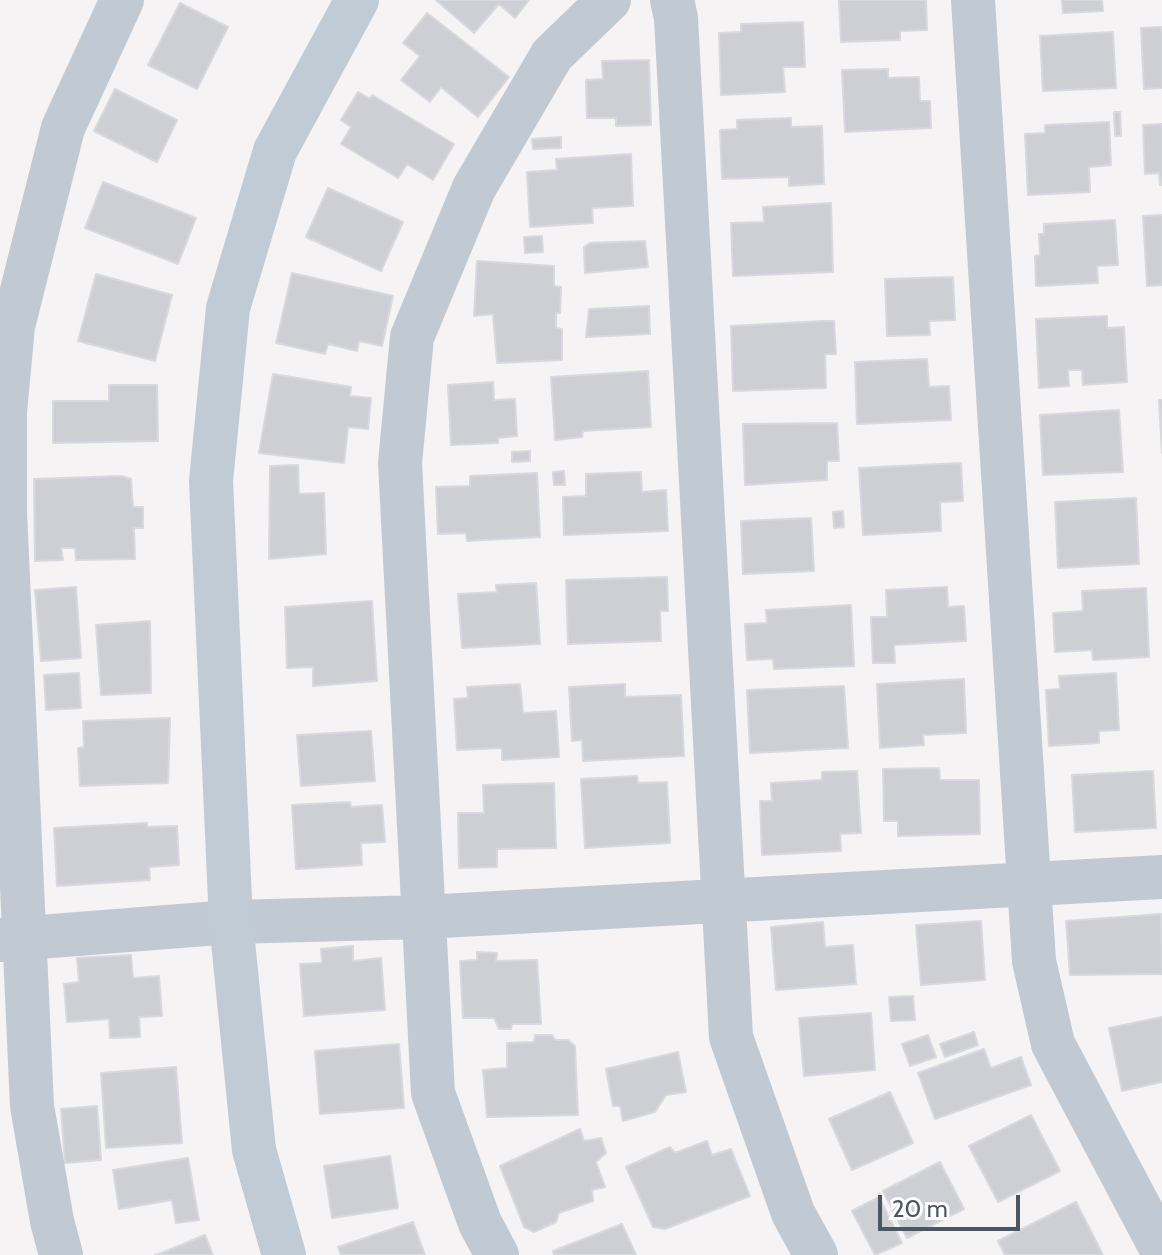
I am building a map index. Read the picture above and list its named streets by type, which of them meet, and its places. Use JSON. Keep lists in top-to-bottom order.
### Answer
{
  "scale_bar": "20 m"
}
